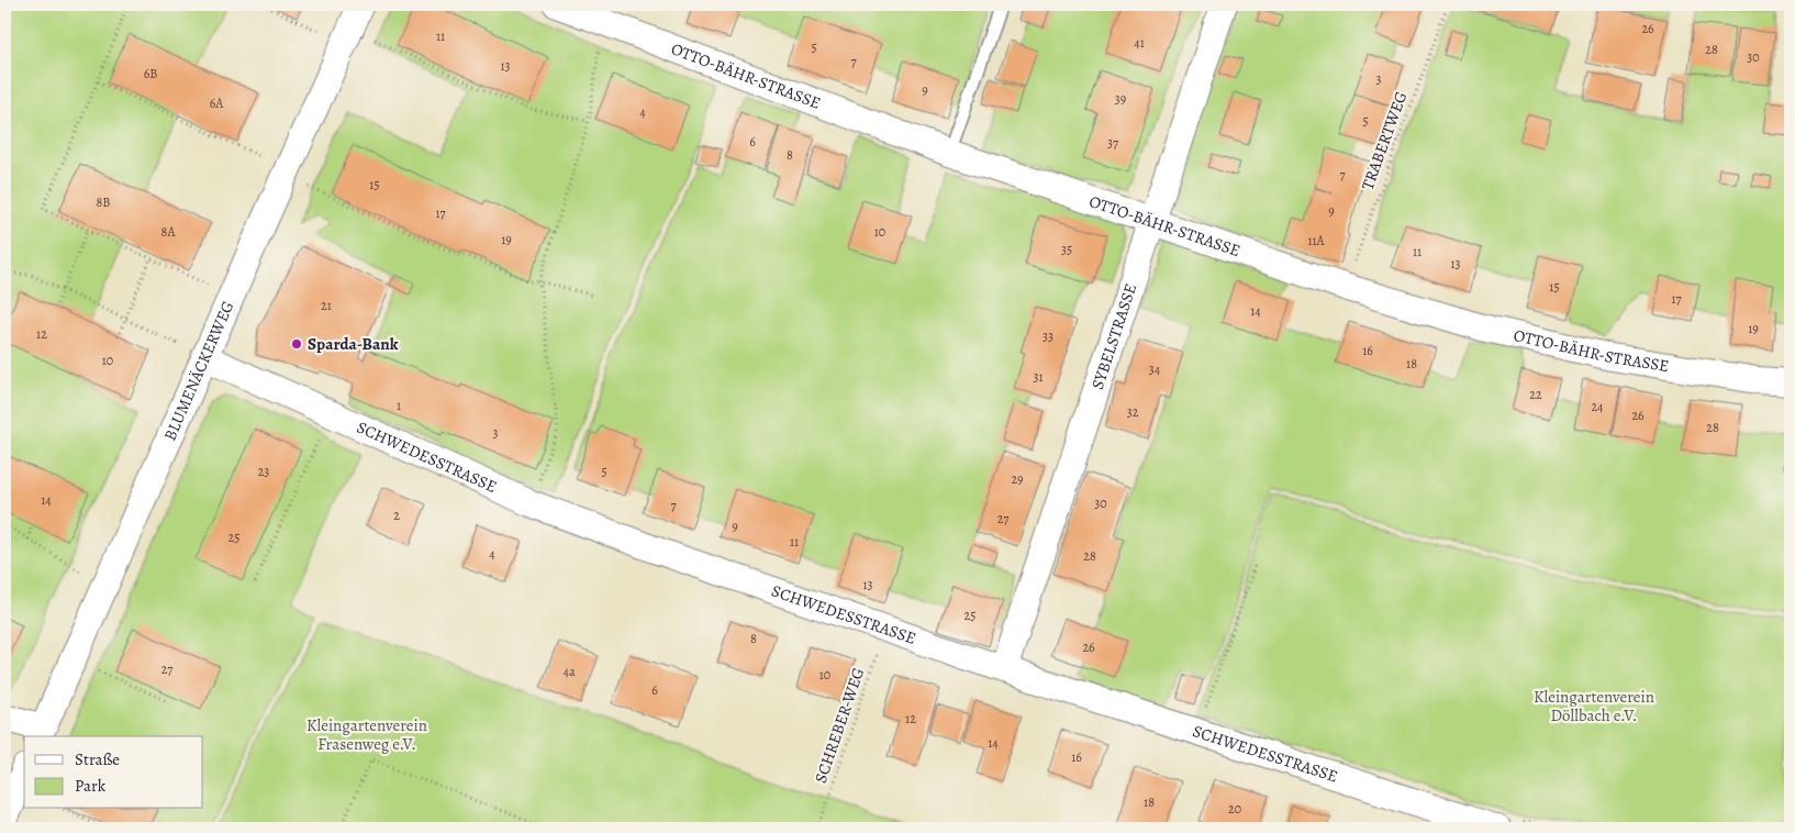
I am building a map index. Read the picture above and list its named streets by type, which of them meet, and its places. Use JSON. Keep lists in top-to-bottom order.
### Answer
{
  "streets": {
    "street": [
      "OTTO-BÄHR-STRASSE",
      "SYBELSTRASSE",
      "BLUMENÄCKERWEG",
      "SCHWEDESSTRASSE"
    ],
    "path": ["TRABERTWEG", "SCHREBER-WEG"]
  },
  "crossings": [
    ["OTTO-BÄHR-STRASSE", "TRABERTWEG"],
    ["OTTO-BÄHR-STRASSE", "SYBELSTRASSE"],
    ["SYBELSTRASSE", "SCHWEDESSTRASSE"],
    ["BLUMENÄCKERWEG", "SCHWEDESSTRASSE"],
    ["SCHWEDESSTRASSE", "SCHREBER-WEG"]
  ],
  "parks": ["Kleingartenverein Döllbach e.V.", "Kleingartenverein Frasenweg e.V."],
  "places": ["Sparda-Bank"],
  "house_numbers": [
    "26",
    "11",
    "41",
    "5",
    "28",
    "30",
    "7",
    "13",
    "6B",
    "3",
    "9",
    "39",
    "6A",
    "4",
    "5",
    "6",
    "37",
    "8",
    "7",
    "15",
    "8B",
    "9",
    "17",
    "8A",
    "10",
    "19",
    "11A",
    "35",
    "11",
    "13",
    "15",
    "17",
    "21",
    "14",
    "19",
    "12",
    "33",
    "16",
    "10",
    "18",
    "34",
    "31",
    "22",
    "1",
    "24",
    "32",
    "26",
    "28",
    "3",
    "23",
    "5",
    "29",
    "14",
    "30",
    "7",
    "2",
    "27",
    "9",
    "25",
    "11",
    "4",
    "28",
    "13",
    "25",
    "8",
    "26",
    "27",
    "4a",
    "10",
    "6",
    "12",
    "14",
    "16",
    "18",
    "20"
  ],
  "legend": ["Straße", "Park"]
}
